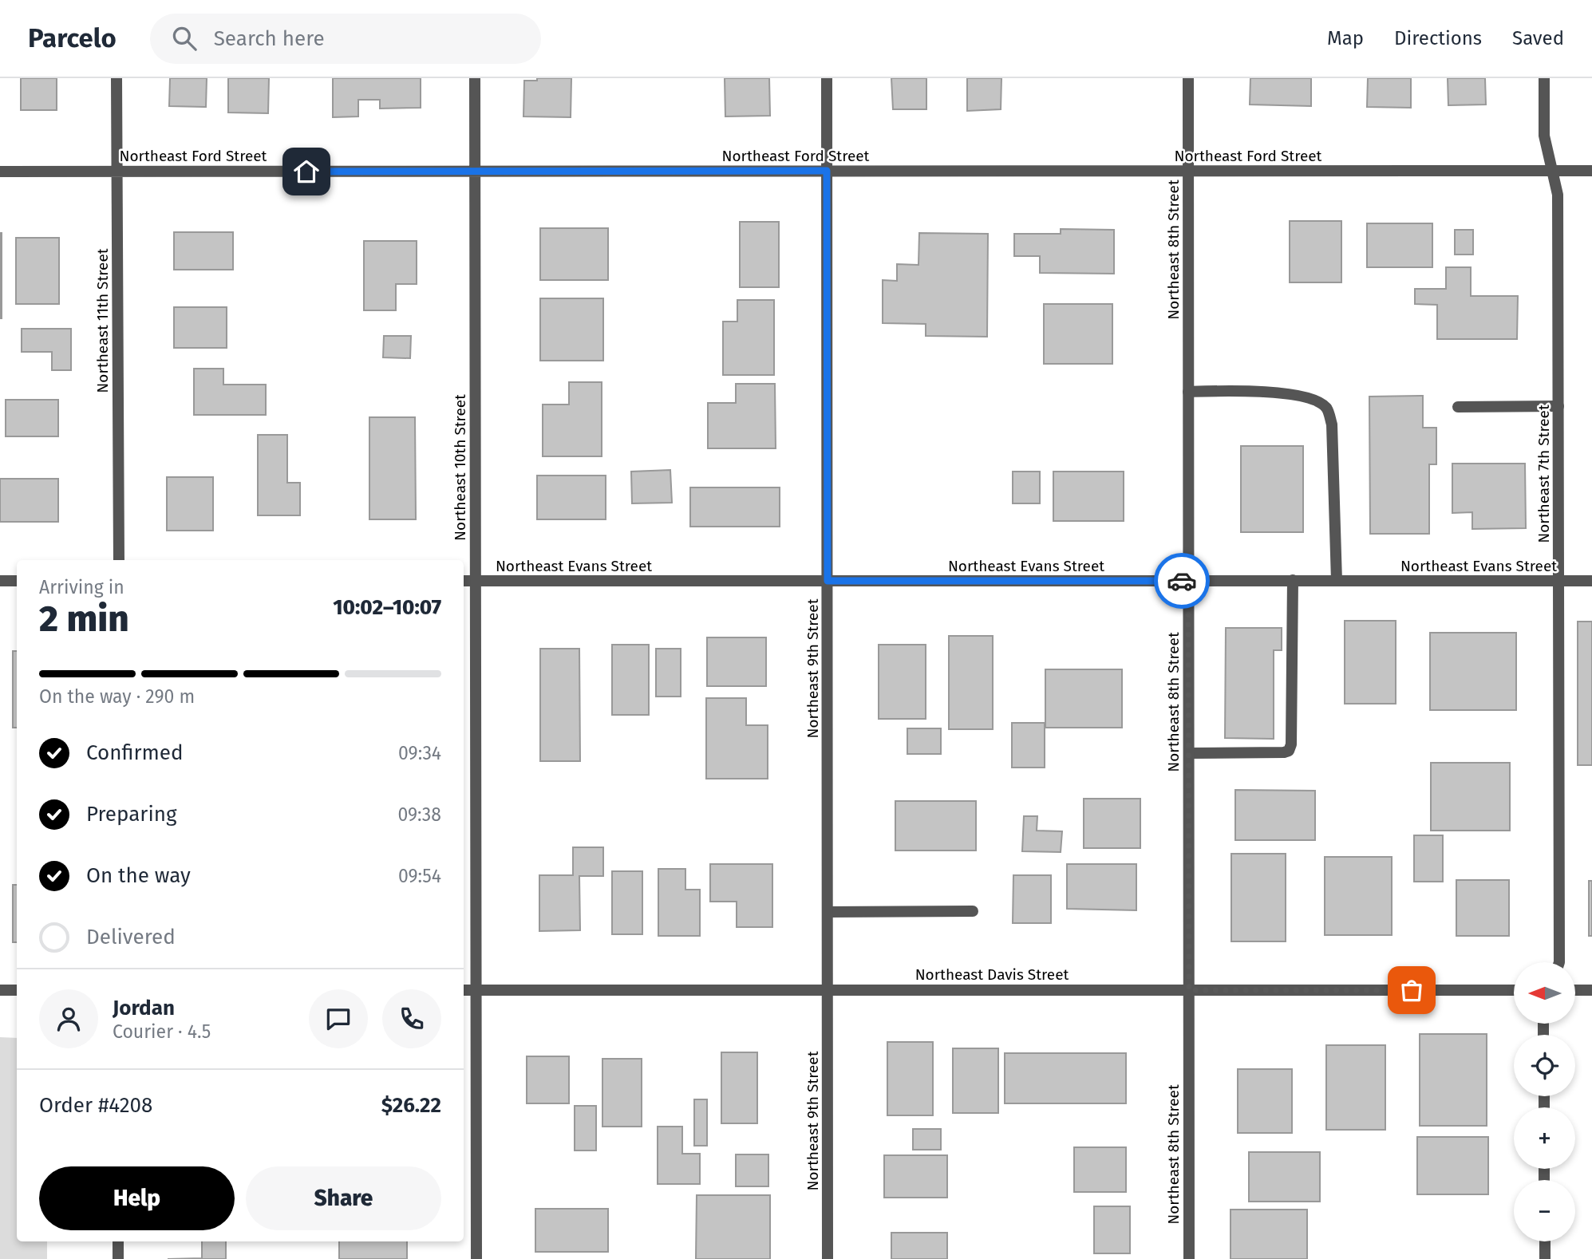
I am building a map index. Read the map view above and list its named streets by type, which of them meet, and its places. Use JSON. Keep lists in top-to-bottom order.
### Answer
{
  "streets": {
    "street": [
      "Northeast Ford Street",
      "Northeast 8th Street",
      "Northeast 11th Street",
      "Northeast 10th Street",
      "Northeast 7th Street",
      "Northeast Evans Street",
      "Northeast 9th Street",
      "Northeast Davis Street"
    ]
  },
  "crossings": [
    ["Northeast Ford Street", "Northeast 8th Street"],
    ["Northeast Ford Street", "Northeast 11th Street"],
    ["Northeast Ford Street", "Northeast 10th Street"],
    ["Northeast Ford Street", "Northeast 7th Street"],
    ["Northeast Ford Street", "Northeast 9th Street"],
    ["Northeast 8th Street", "Northeast Evans Street"],
    ["Northeast 8th Street", "Northeast Davis Street"],
    ["Northeast 10th Street", "Northeast Evans Street"],
    ["Northeast 10th Street", "Northeast Davis Street"],
    ["Northeast 7th Street", "Northeast Evans Street"],
    ["Northeast Evans Street", "Northeast 9th Street"],
    ["Northeast 9th Street", "Northeast Davis Street"]
  ],
  "north": "left",
  "page": {
    "header": "Parcelo",
    "search": "Search here",
    "nav": ["Map", "Directions", "Saved"],
    "heading": ["2 min", "Arriving in", "10:02–10:07"],
    "panel": [
      "Jordan",
      "Courier · 4.5",
      "Order #4208",
      "$26.22"
    ],
    "bar": "On the way · 290 m",
    "list": [
      ["Confirmed", "09:34"],
      ["Preparing", "09:38"],
      ["On the way", "09:54"],
      "Delivered"
    ],
    "map_buttons": ["+", "−"],
    "buttons": ["Help", "Share"]
  }
}
